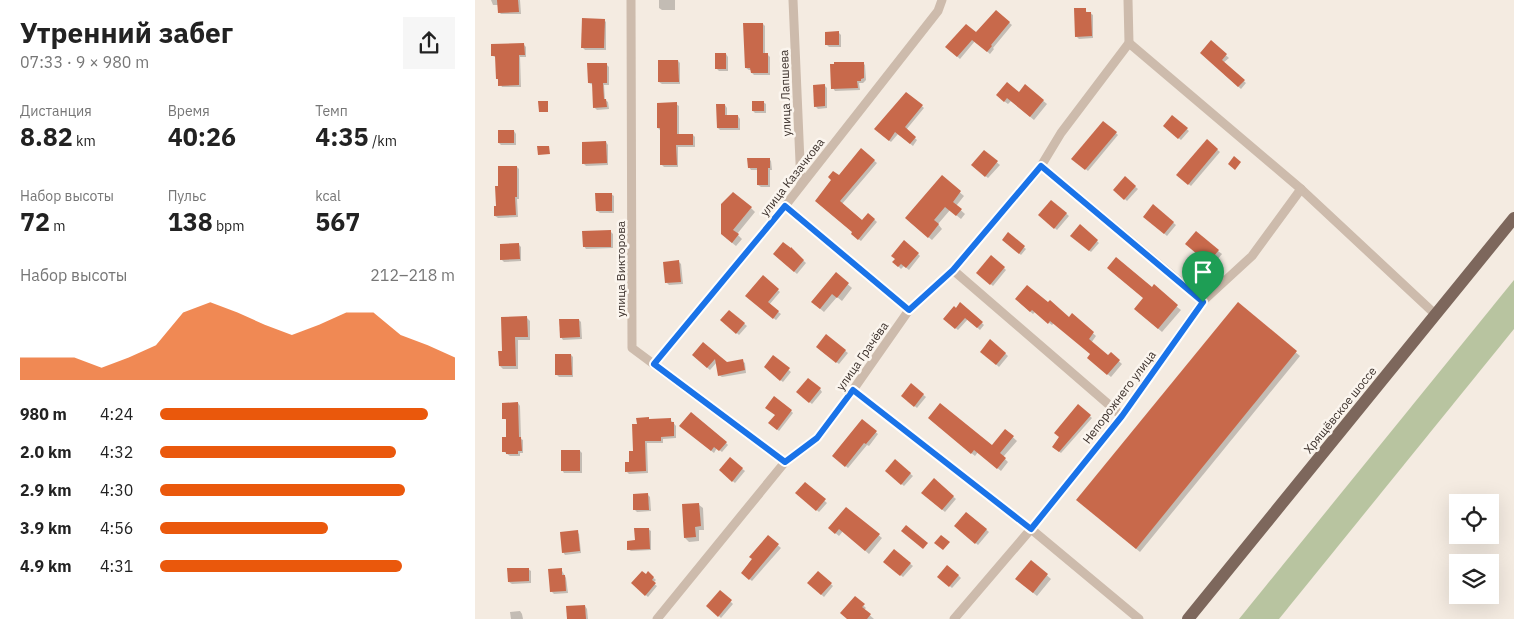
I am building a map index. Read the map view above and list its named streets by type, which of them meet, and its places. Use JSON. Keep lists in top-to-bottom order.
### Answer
{
  "streets": {
    "main road": ["Хрящёвское шоссе"],
    "street": [
      "улица Лапшева",
      "улица Казачкова",
      "улица Викторова",
      "улица Грачёва",
      "Непорожнего улица"
    ]
  },
  "crossings": [
    ["улица Лапшева", "улица Казачкова"],
    ["улица Казачкова", "улица Викторова"],
    ["улица Викторова", "улица Грачёва"]
  ],
  "page": {
    "heading": ["Утренний забег", "07:33 · 9 × 980 m"],
    "stats": [
      ["Дистанция", "8.82 km"],
      ["Время", "40:26"],
      ["Темп", "4:35 /km"],
      ["Набор высоты", "72 m"],
      ["Пульс", "138 bpm"],
      ["kcal", "567"]
    ],
    "chart": ["Набор высоты", "212–218 m"],
    "list": [
      {
        "name": "980 m",
        "note": "4:24"
      },
      {
        "name": "2.0 km",
        "note": "4:32"
      },
      {
        "name": "2.9 km",
        "note": "4:30"
      },
      {
        "name": "3.9 km",
        "note": "4:56"
      },
      {
        "name": "4.9 km",
        "note": "4:31"
      }
    ]
  }
}
